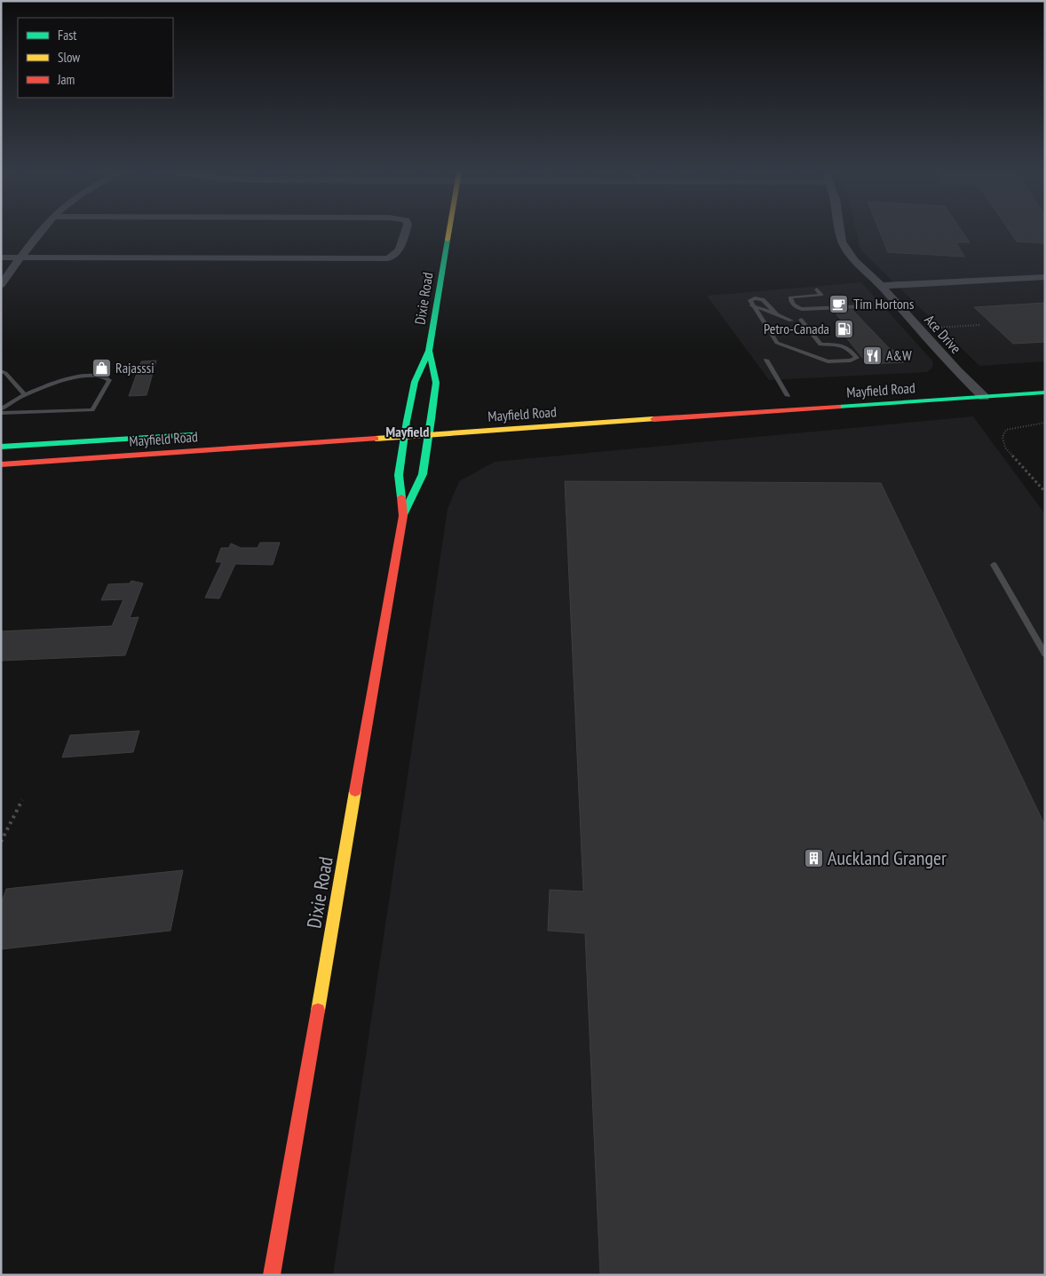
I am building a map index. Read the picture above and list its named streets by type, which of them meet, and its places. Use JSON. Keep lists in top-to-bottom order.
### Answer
{
  "streets": {
    "main road": ["Dixie Road", "Mayfield Road"],
    "street": ["Ace Drive"]
  },
  "crossings": [
    ["Dixie Road", "Mayfield Road"],
    ["Ace Drive", "Mayfield Road"]
  ],
  "districts": ["Mayfield"],
  "places": {
    "cafe": ["Tim Hortons"],
    "fuel station": ["Petro-Canada"],
    "restaurant": ["A&W"],
    "shop": ["Rajasssi"],
    "building": ["Auckland Granger"]
  },
  "legend": ["Fast", "Slow", "Jam"]
}
